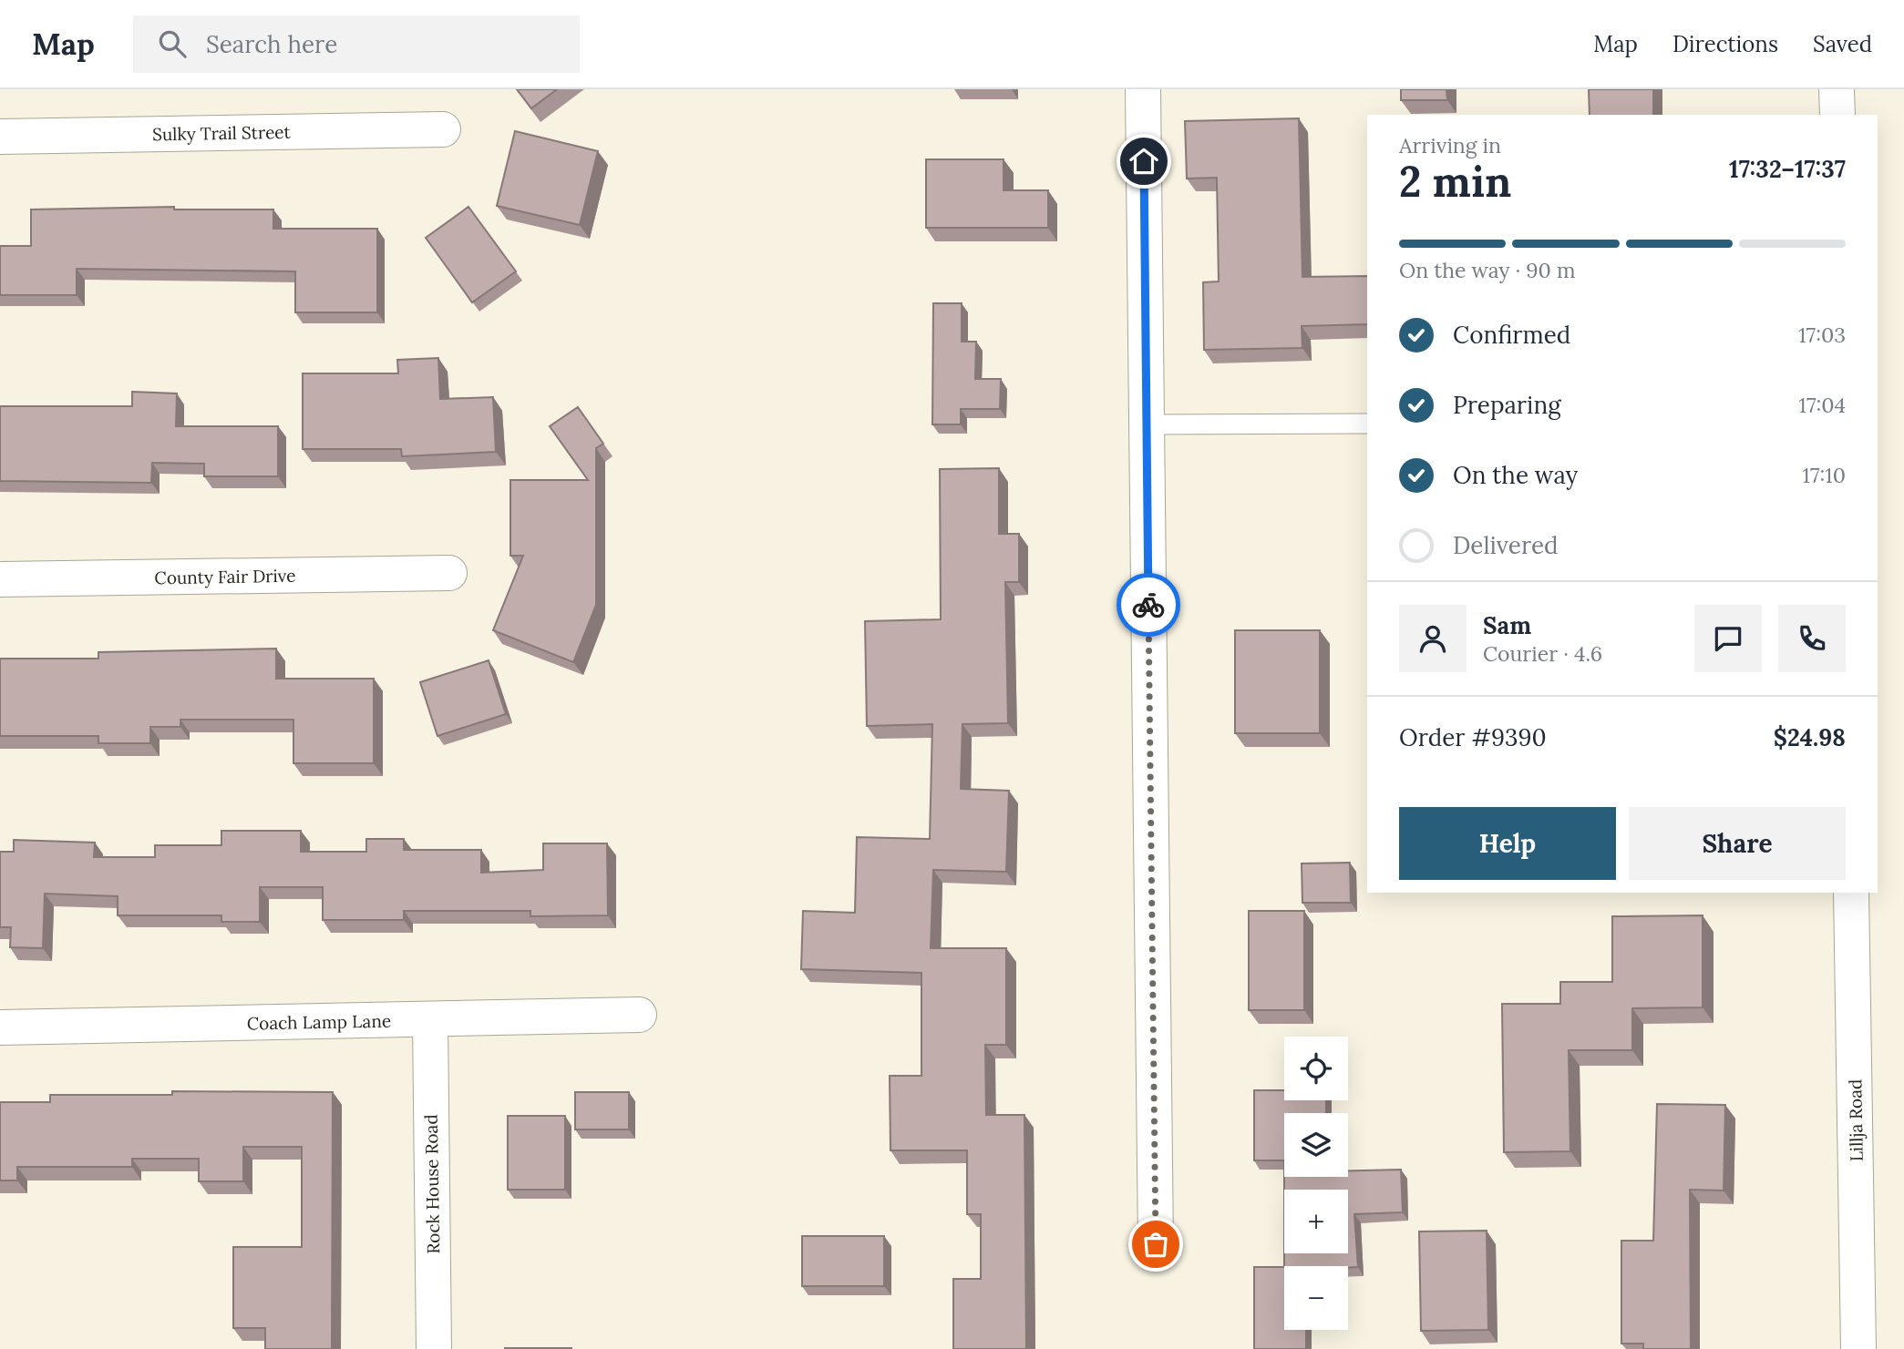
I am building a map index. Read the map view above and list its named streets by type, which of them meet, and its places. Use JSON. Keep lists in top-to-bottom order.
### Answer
{
  "streets": {
    "street": [
      "Sulky Trail Street",
      "County Fair Drive",
      "Coach Lamp Lane",
      "Lillja Road",
      "Rock House Road"
    ]
  },
  "crossings": [
    ["Coach Lamp Lane", "Rock House Road"]
  ],
  "page": {
    "header": "Map",
    "search": "Search here",
    "nav": ["Map", "Directions", "Saved"],
    "heading": ["2 min", "Arriving in", "17:32–17:37"],
    "panel": [
      "Sam",
      "Courier · 4.6",
      "Order #9390",
      "$24.98"
    ],
    "bar": "On the way · 90 m",
    "list": [
      ["Confirmed", "17:03"],
      ["Preparing", "17:04"],
      ["On the way", "17:10"],
      "Delivered"
    ],
    "buttons": ["Help", "Share"],
    "map_buttons": ["+", "−"]
  }
}
